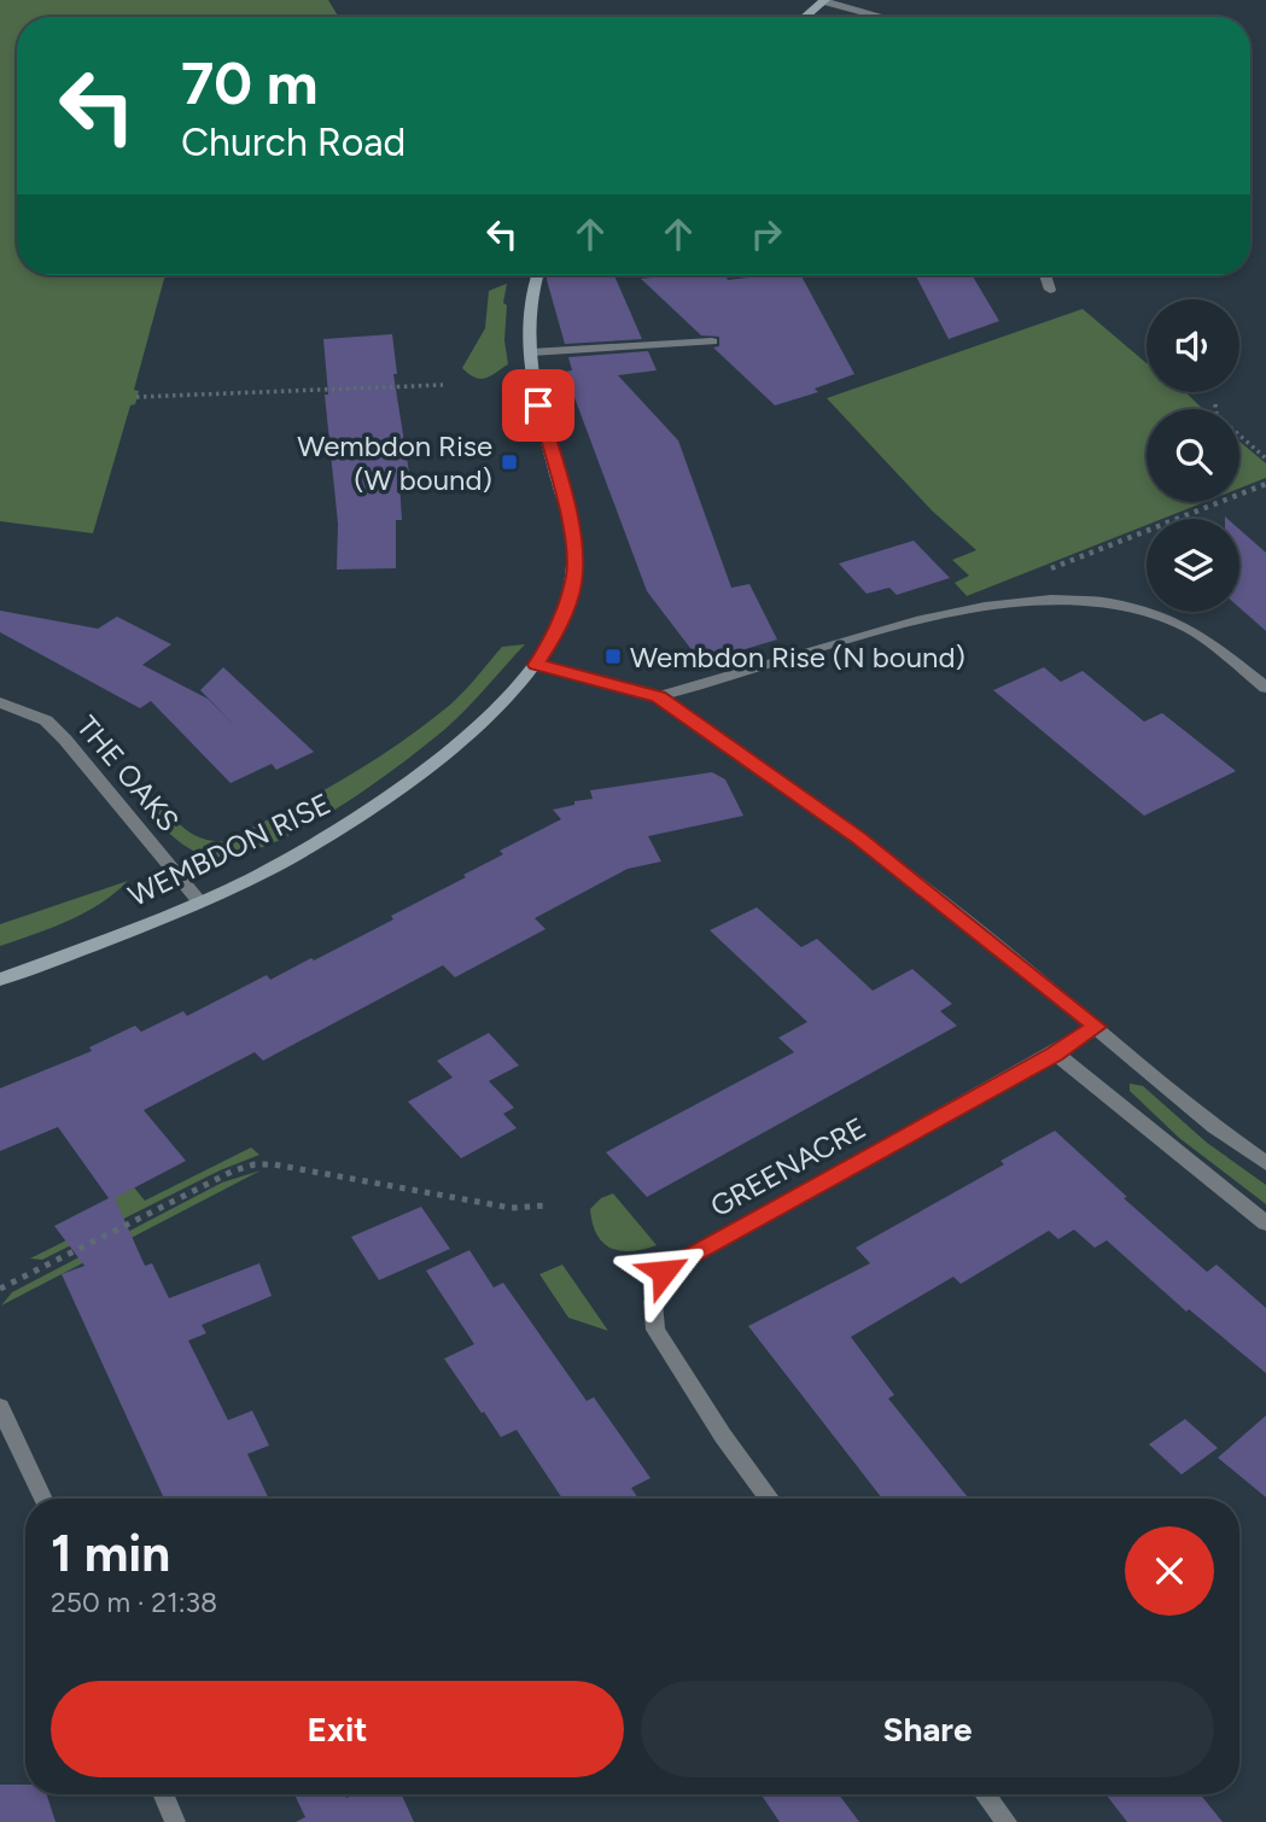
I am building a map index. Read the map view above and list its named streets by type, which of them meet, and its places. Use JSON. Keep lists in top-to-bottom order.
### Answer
{
  "streets": {
    "main road": ["WEMBDON RISE"],
    "street": ["THE OAKS", "GREENACRE"]
  },
  "crossings": [
    ["THE OAKS", "WEMBDON RISE"]
  ],
  "places": {
    "transit": ["Wembdon Rise (W bound)", "Wembdon Rise (N bound)"]
  },
  "page": {
    "turn": ["70 m", "Church Road"],
    "heading": ["1 min", "250 m · 21:38"],
    "buttons": ["Exit", "Share"]
  }
}
